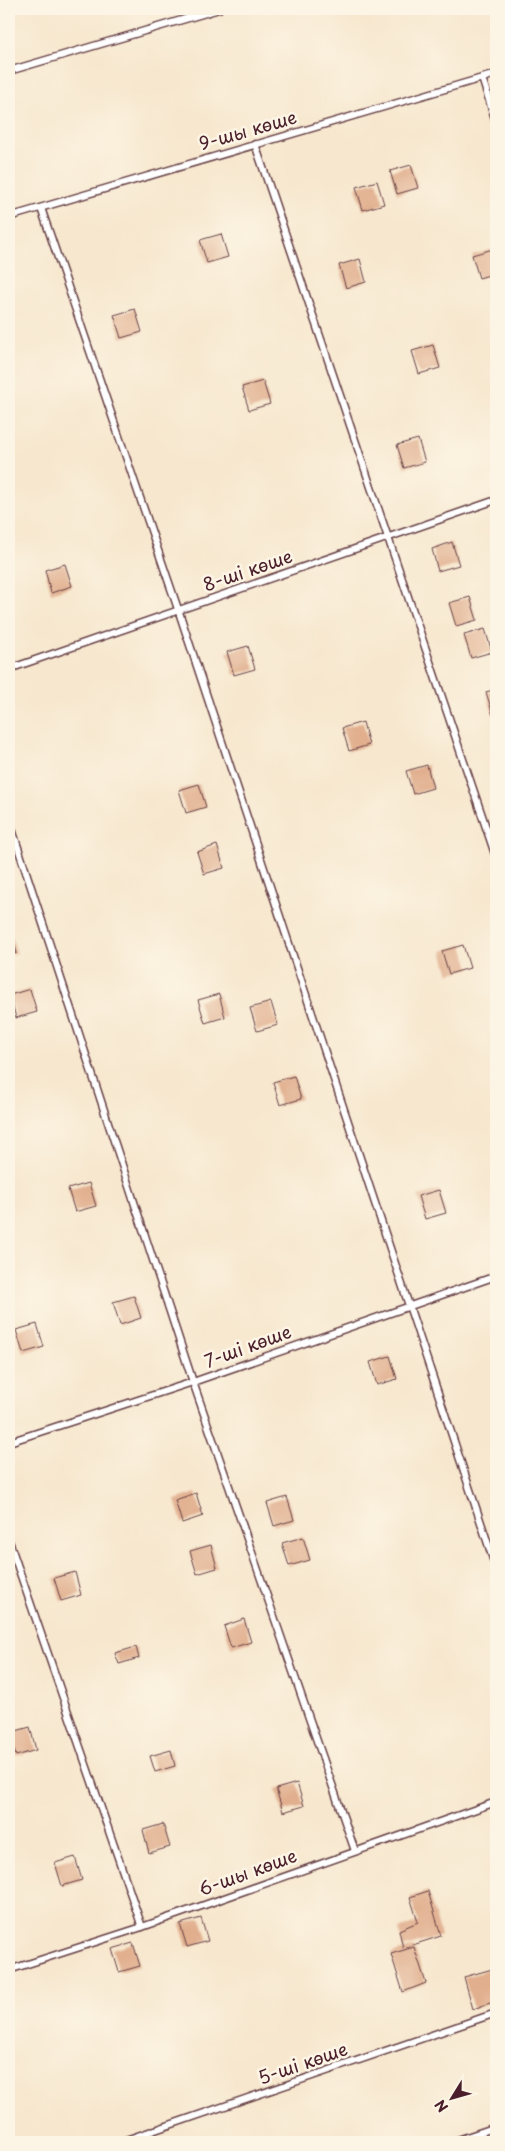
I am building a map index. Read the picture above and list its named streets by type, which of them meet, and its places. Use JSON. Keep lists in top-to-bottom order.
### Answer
{
  "streets": {
    "lane": [
      "9-шы көше",
      "8-ші көше",
      "7-ші көше",
      "6-шы көше",
      "5-ші көше"
    ]
  },
  "north": "bottom left"
}
